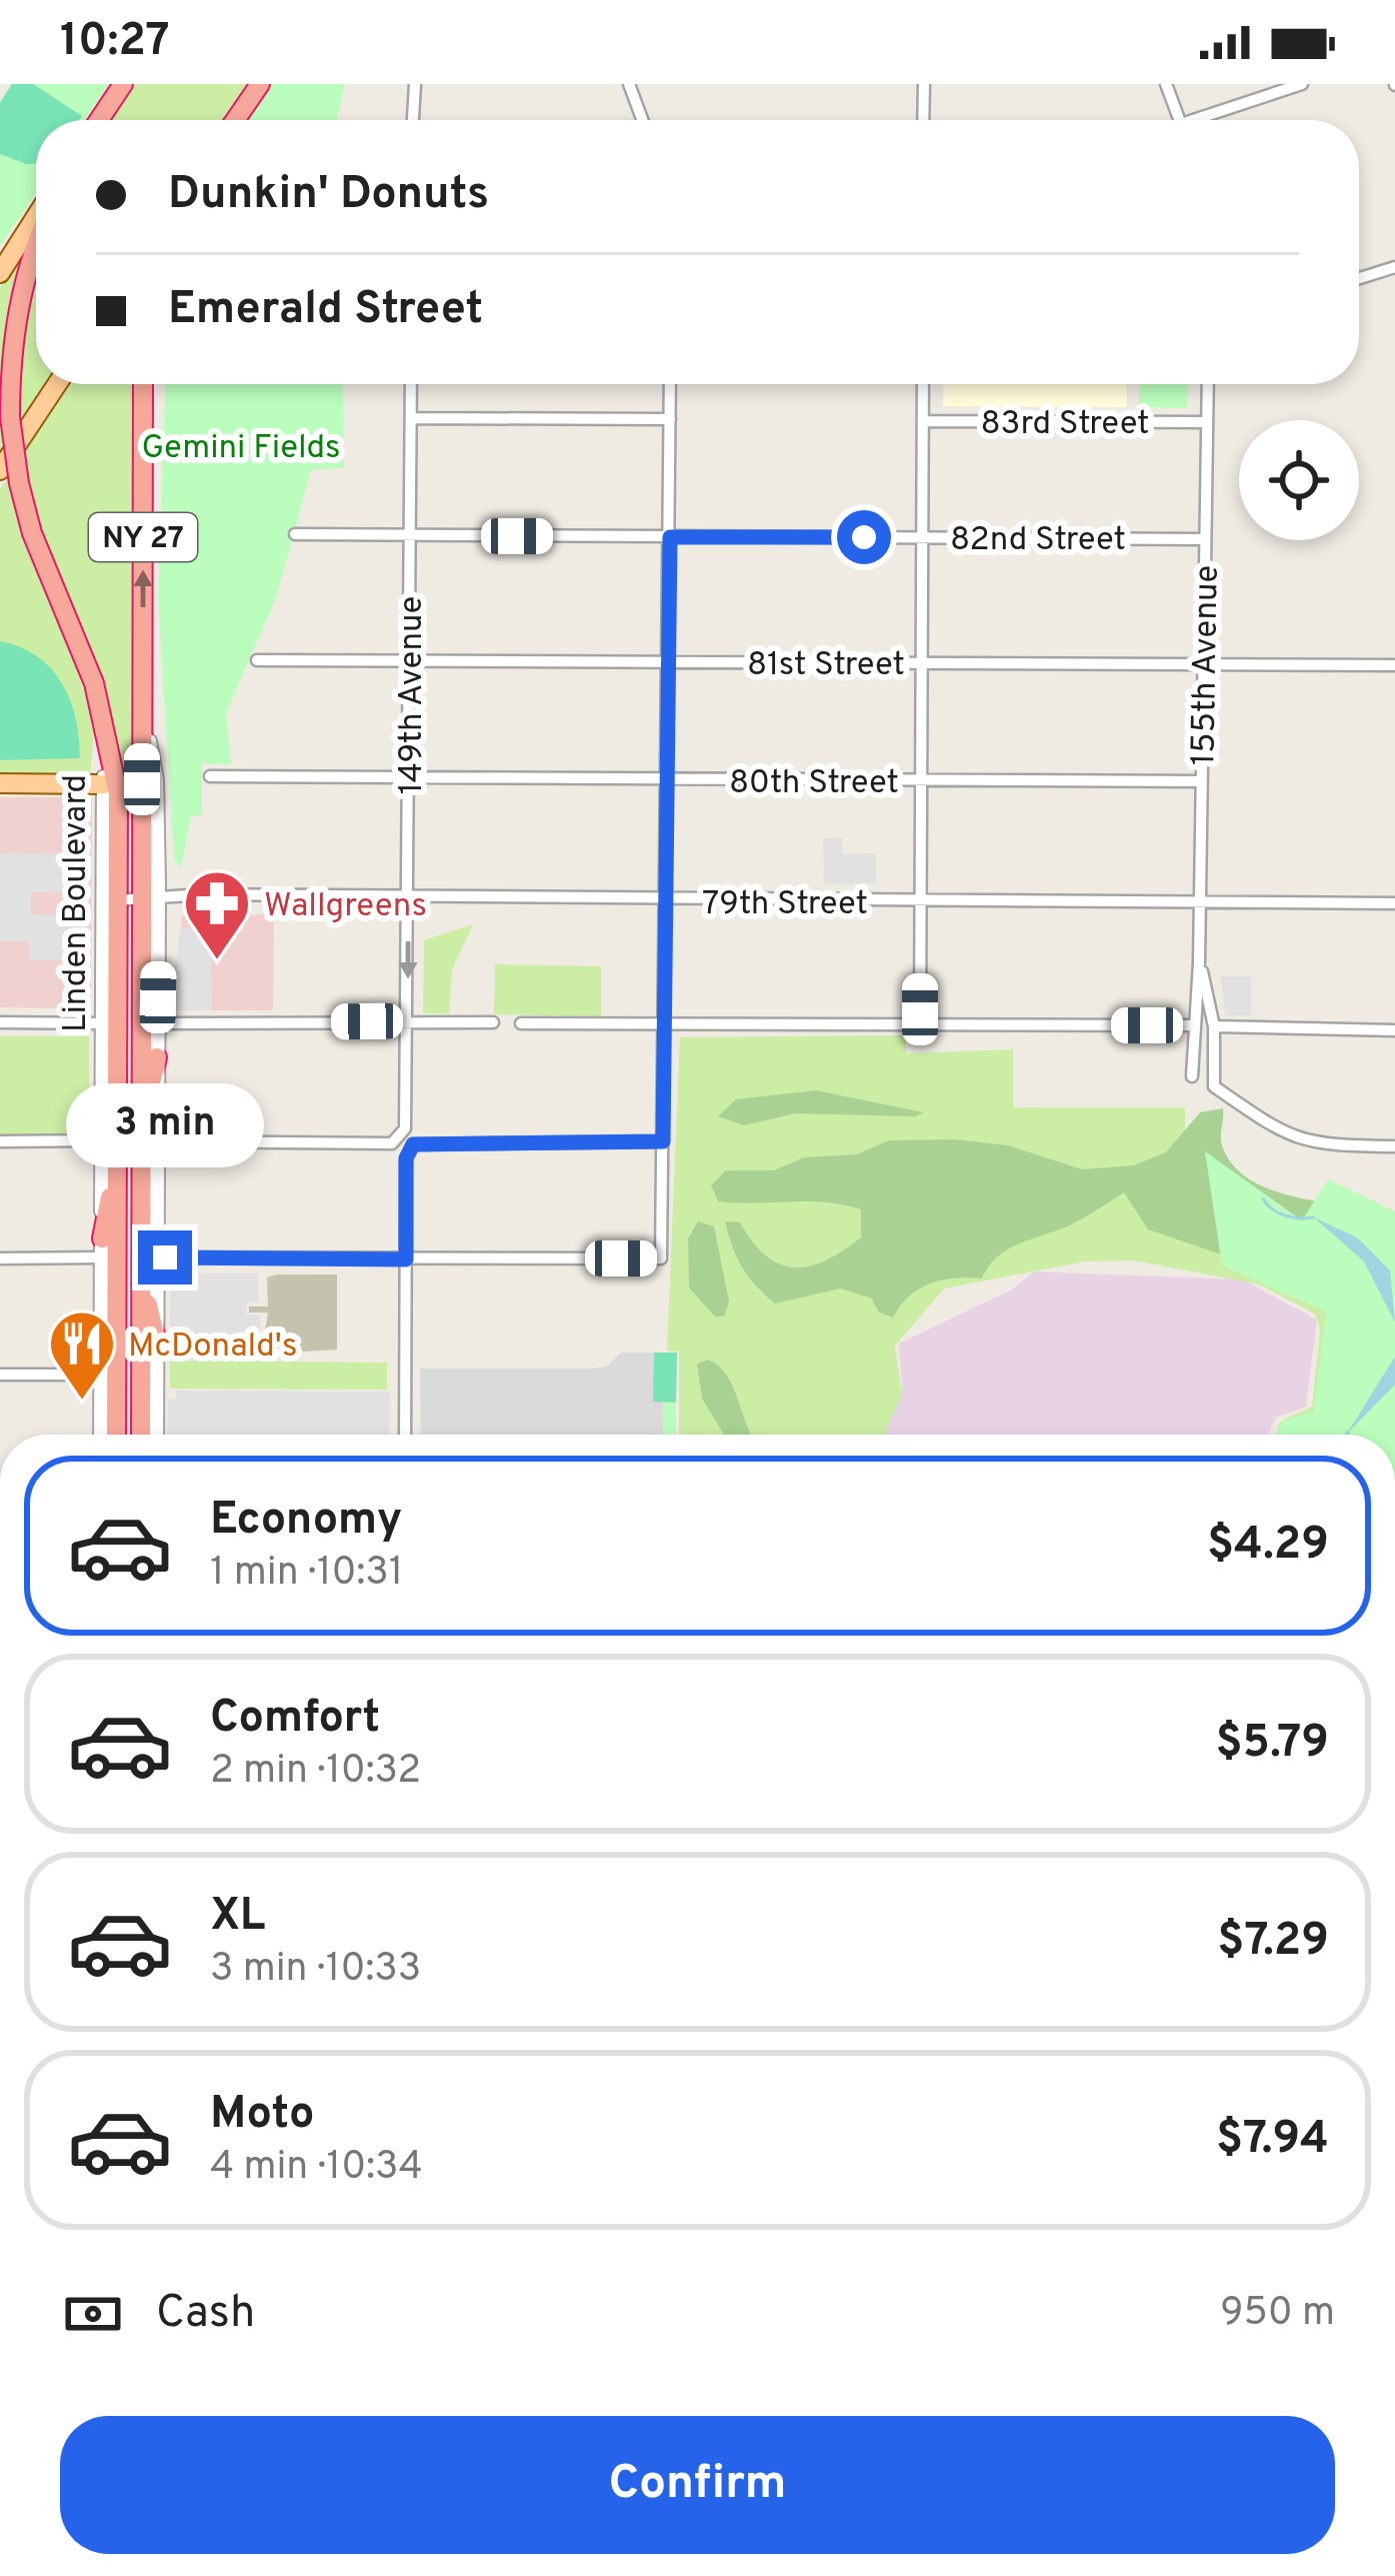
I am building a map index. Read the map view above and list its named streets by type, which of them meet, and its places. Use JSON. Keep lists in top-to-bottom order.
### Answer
{
  "streets": {
    "highway": ["NY 27", "Linden Boulevard"],
    "street": [
      "83rd Street",
      "82nd Street",
      "81st Street",
      "155th Avenue",
      "149th Avenue",
      "80th Street",
      "79th Street"
    ]
  },
  "crossings": [
    ["83rd Street", "155th Avenue"],
    ["82nd Street", "155th Avenue"],
    ["82nd Street", "149th Avenue"],
    ["81st Street", "155th Avenue"],
    ["81st Street", "149th Avenue"],
    ["155th Avenue", "80th Street"],
    ["155th Avenue", "79th Street"],
    ["149th Avenue", "80th Street"],
    ["149th Avenue", "79th Street"],
    ["149th Avenue", "Linden Boulevard"],
    ["79th Street", "Linden Boulevard"]
  ],
  "parks": ["Gemini Fields"],
  "places": {
    "pharmacy": ["Wallgreens"],
    "restaurant": ["McDonald's"]
  },
  "page": {
    "status": "10:27",
    "banner": ["Dunkin' Donuts", "Emerald Street"],
    "bubble": "3 min",
    "list": [
      {
        "name": "Economy",
        "note": "1 min · 10:31",
        "value": "$4.29"
      },
      {
        "name": "Comfort",
        "note": "2 min · 10:32",
        "value": "$5.79"
      },
      {
        "name": "XL",
        "note": "3 min · 10:33",
        "value": "$7.29"
      },
      {
        "name": "Moto",
        "note": "4 min · 10:34",
        "value": "$7.94"
      }
    ],
    "pay": ["Cash", "950 m"],
    "buttons": "Confirm"
  }
}
